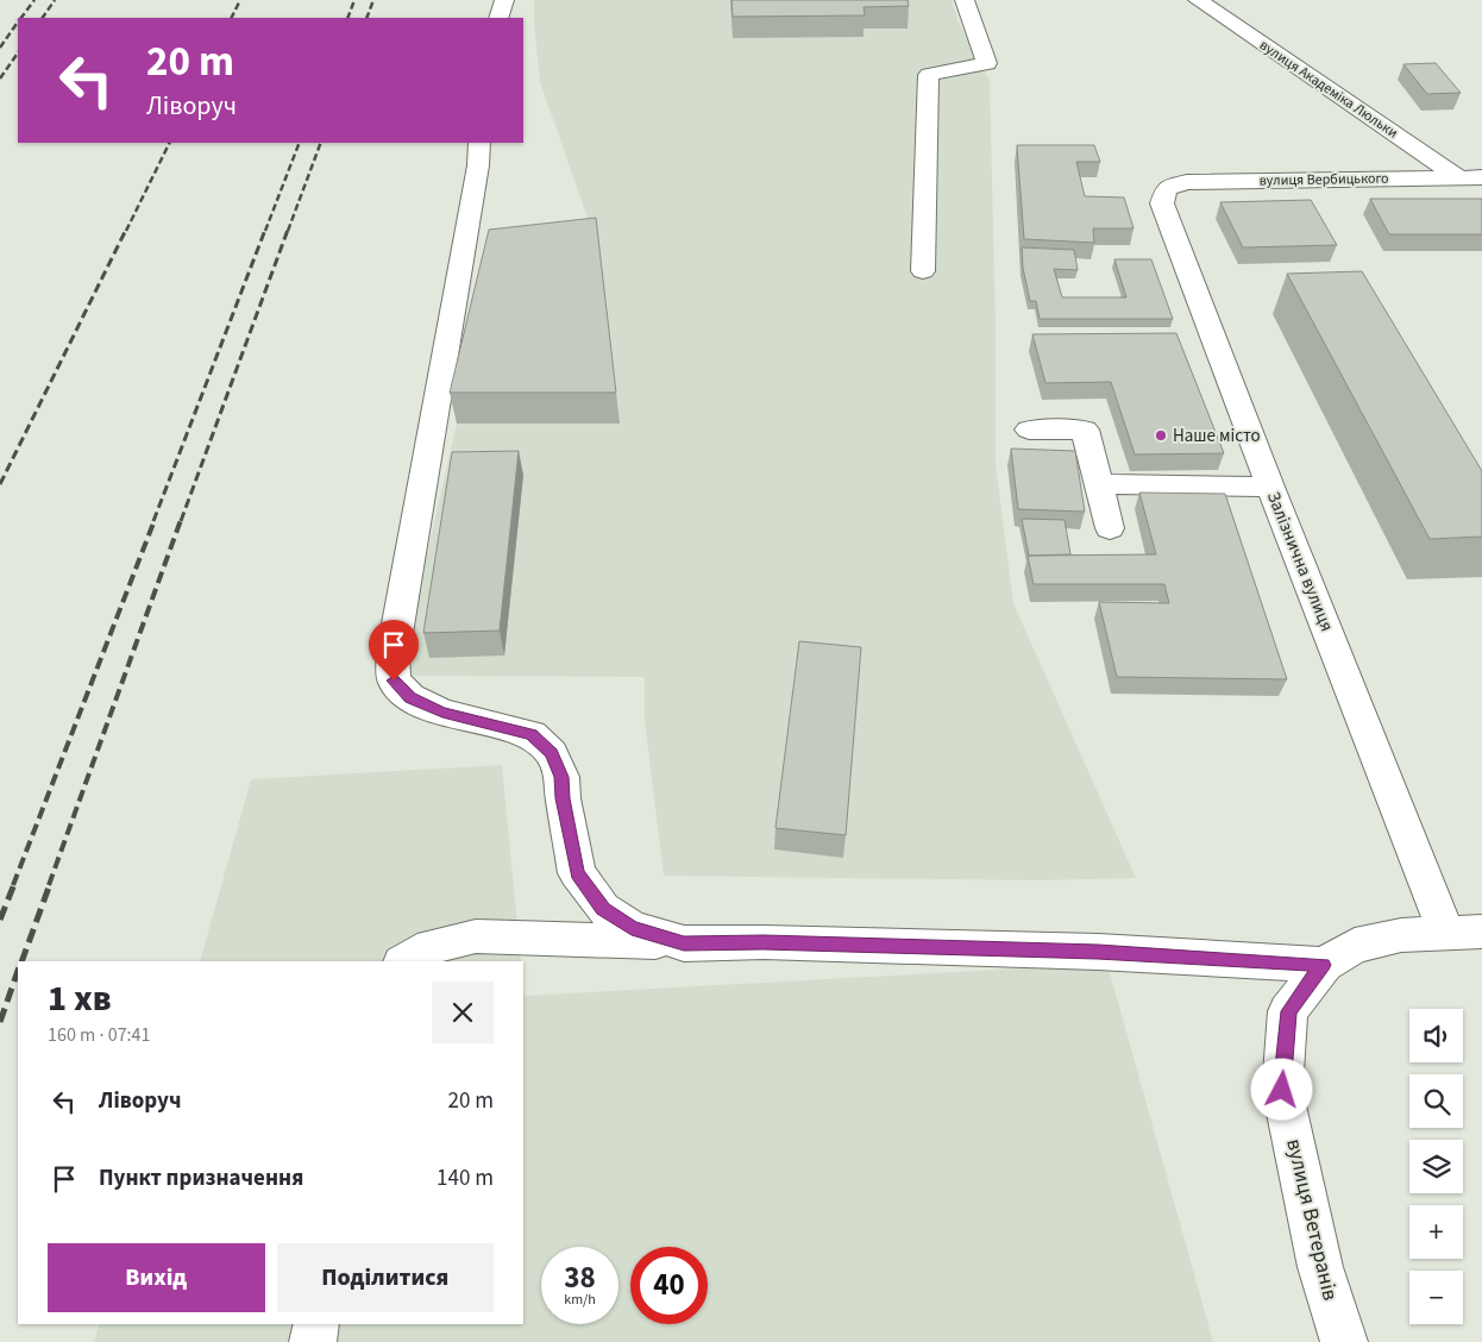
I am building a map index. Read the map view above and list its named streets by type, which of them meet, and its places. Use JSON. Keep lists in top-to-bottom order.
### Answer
{
  "streets": {
    "street": [
      "вулиця Академіка Люльки",
      "вулиця Вербицького",
      "Залізнична вулиця",
      "вулиця Ветеранів"
    ]
  },
  "crossings": [
    ["вулиця Академіка Люльки", "вулиця Вербицького"],
    ["вулиця Вербицького", "Залізнична вулиця"]
  ],
  "places": ["Наше місто"],
  "page": {
    "turn": ["20 m", "Ліворуч"],
    "heading": ["1 хв", "160 m · 07:41"],
    "map_buttons": ["+", "−"],
    "list": [
      {
        "name": "Ліворуч",
        "value": "20 m"
      },
      {
        "name": "Пункт призначення",
        "value": "140 m"
      }
    ],
    "buttons": ["Вихід", "Поділитися"],
    "speed": "38 km/h",
    "limit": "40"
  }
}
